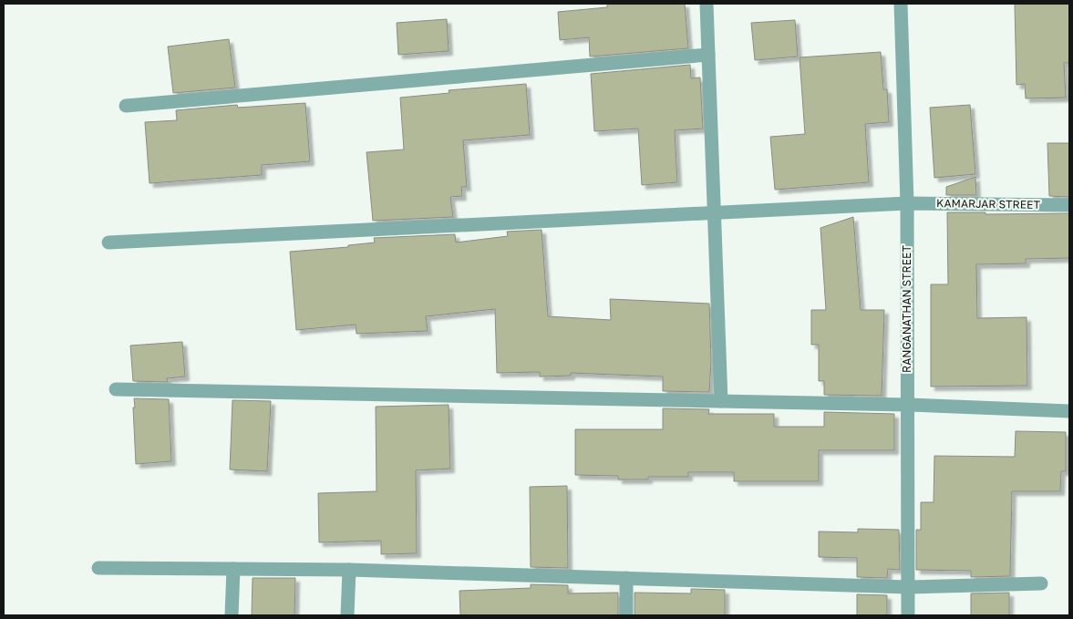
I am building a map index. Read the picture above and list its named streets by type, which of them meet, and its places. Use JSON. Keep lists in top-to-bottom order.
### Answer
{
  "streets": {
    "street": ["KAMARJAR STREET", "RANGANATHAN STREET"]
  },
  "crossings": [
    ["KAMARJAR STREET", "RANGANATHAN STREET"]
  ]
}
